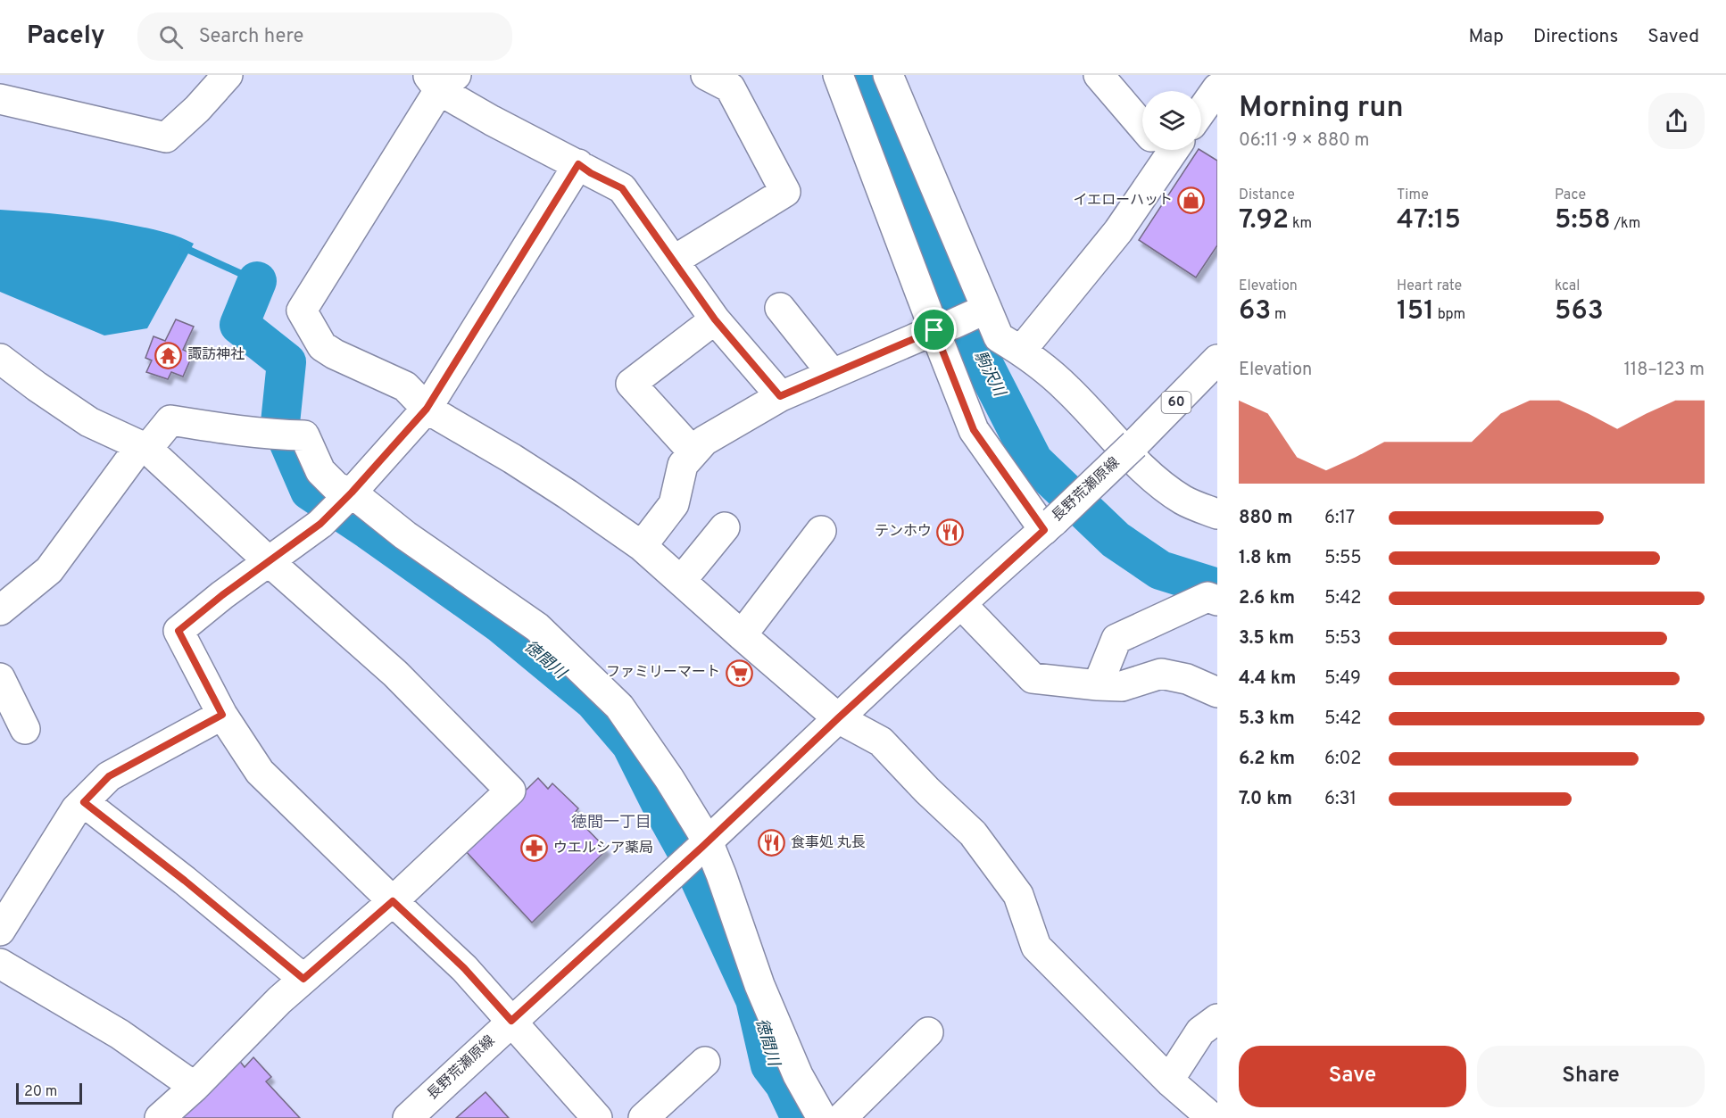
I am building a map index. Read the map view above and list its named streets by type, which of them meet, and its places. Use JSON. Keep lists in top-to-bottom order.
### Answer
{
  "streets": {
    "street": ["60", "長野荒瀬原線"]
  },
  "districts": ["徳間一丁目"],
  "water": ["駒沢川", "徳間川"],
  "places": {
    "shop": ["イエローハット"],
    "temple": ["諏訪神社"],
    "restaurant": ["テンホウ", "食事処 丸長"],
    "supermarket": ["ファミリーマート"],
    "pharmacy": ["ウエルシア薬局"]
  },
  "scale_bar": "20 m",
  "page": {
    "header": "Pacely",
    "search": "Search here",
    "nav": ["Map", "Directions", "Saved"],
    "heading": ["Morning run", "06:11 · 9 × 880 m"],
    "stats": [
      ["Distance", "7.92 km"],
      ["Time", "47:15"],
      ["Pace", "5:58 /km"],
      ["Elevation", "63 m"],
      ["Heart rate", "151 bpm"],
      ["kcal", "563"]
    ],
    "chart": ["Elevation", "118–123 m"],
    "list": [
      {
        "name": "880 m",
        "note": "6:17"
      },
      {
        "name": "1.8 km",
        "note": "5:55"
      },
      {
        "name": "2.6 km",
        "note": "5:42"
      },
      {
        "name": "3.5 km",
        "note": "5:53"
      },
      {
        "name": "4.4 km",
        "note": "5:49"
      },
      {
        "name": "5.3 km",
        "note": "5:42"
      },
      {
        "name": "6.2 km",
        "note": "6:02"
      },
      {
        "name": "7.0 km",
        "note": "6:31"
      }
    ],
    "buttons": ["Save", "Share"],
    "scale": "20 m"
  }
}
